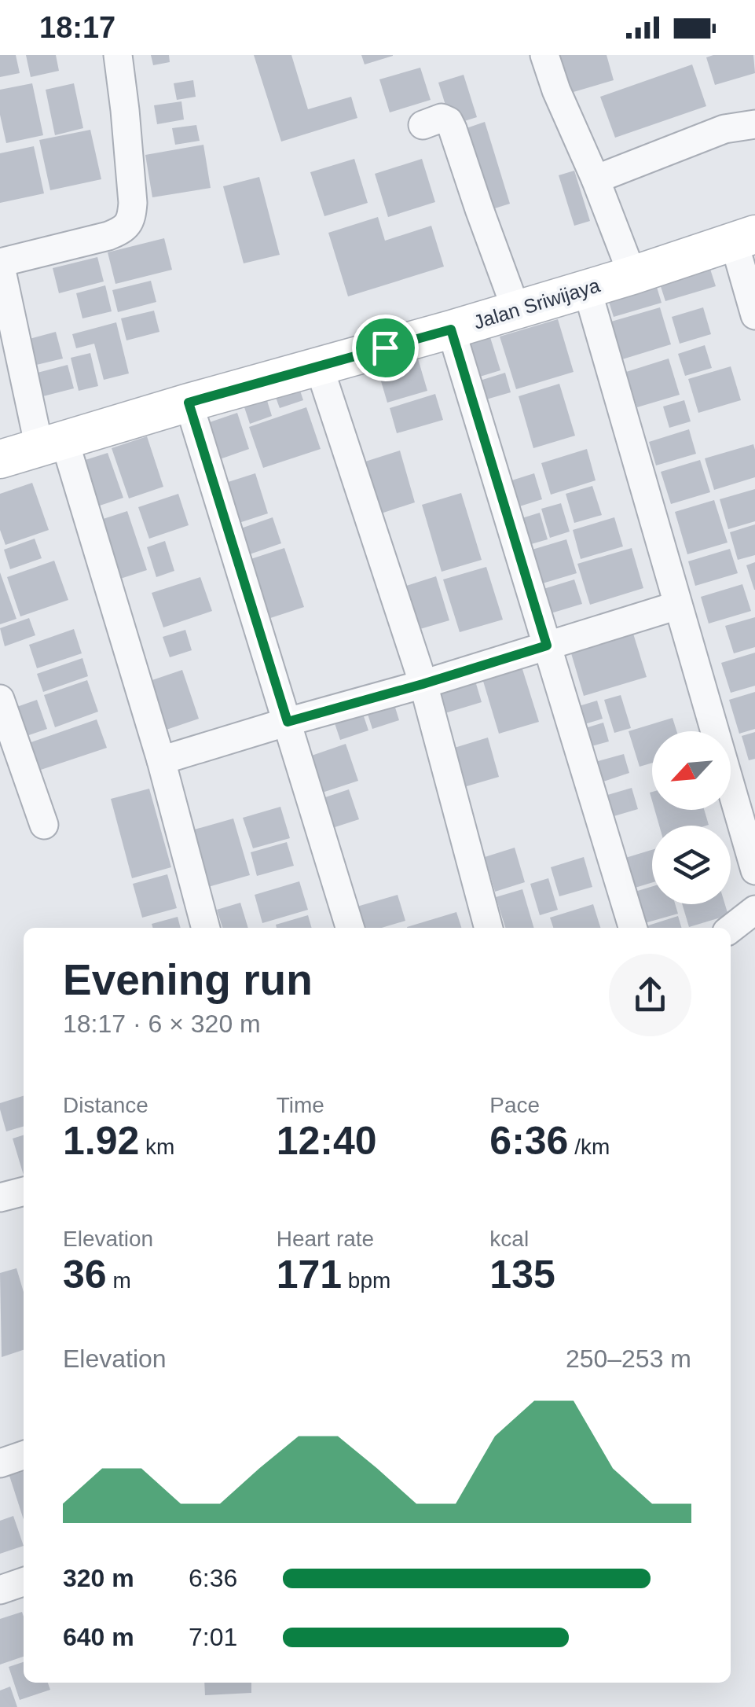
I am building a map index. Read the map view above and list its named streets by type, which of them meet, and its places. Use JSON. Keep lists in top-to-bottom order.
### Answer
{
  "streets": {
    "street": ["Jalan Sriwijaya"]
  },
  "north": "bottom left",
  "page": {
    "status": "18:17",
    "heading": ["Evening run", "18:17 · 6 × 320 m"],
    "stats": [
      ["Distance", "1.92 km"],
      ["Time", "12:40"],
      ["Pace", "6:36 /km"],
      ["Elevation", "36 m"],
      ["Heart rate", "171 bpm"],
      ["kcal", "135"]
    ],
    "chart": ["Elevation", "250–253 m"],
    "list": [
      {
        "name": "320 m",
        "note": "6:36"
      },
      {
        "name": "640 m",
        "note": "7:01"
      }
    ]
  }
}
